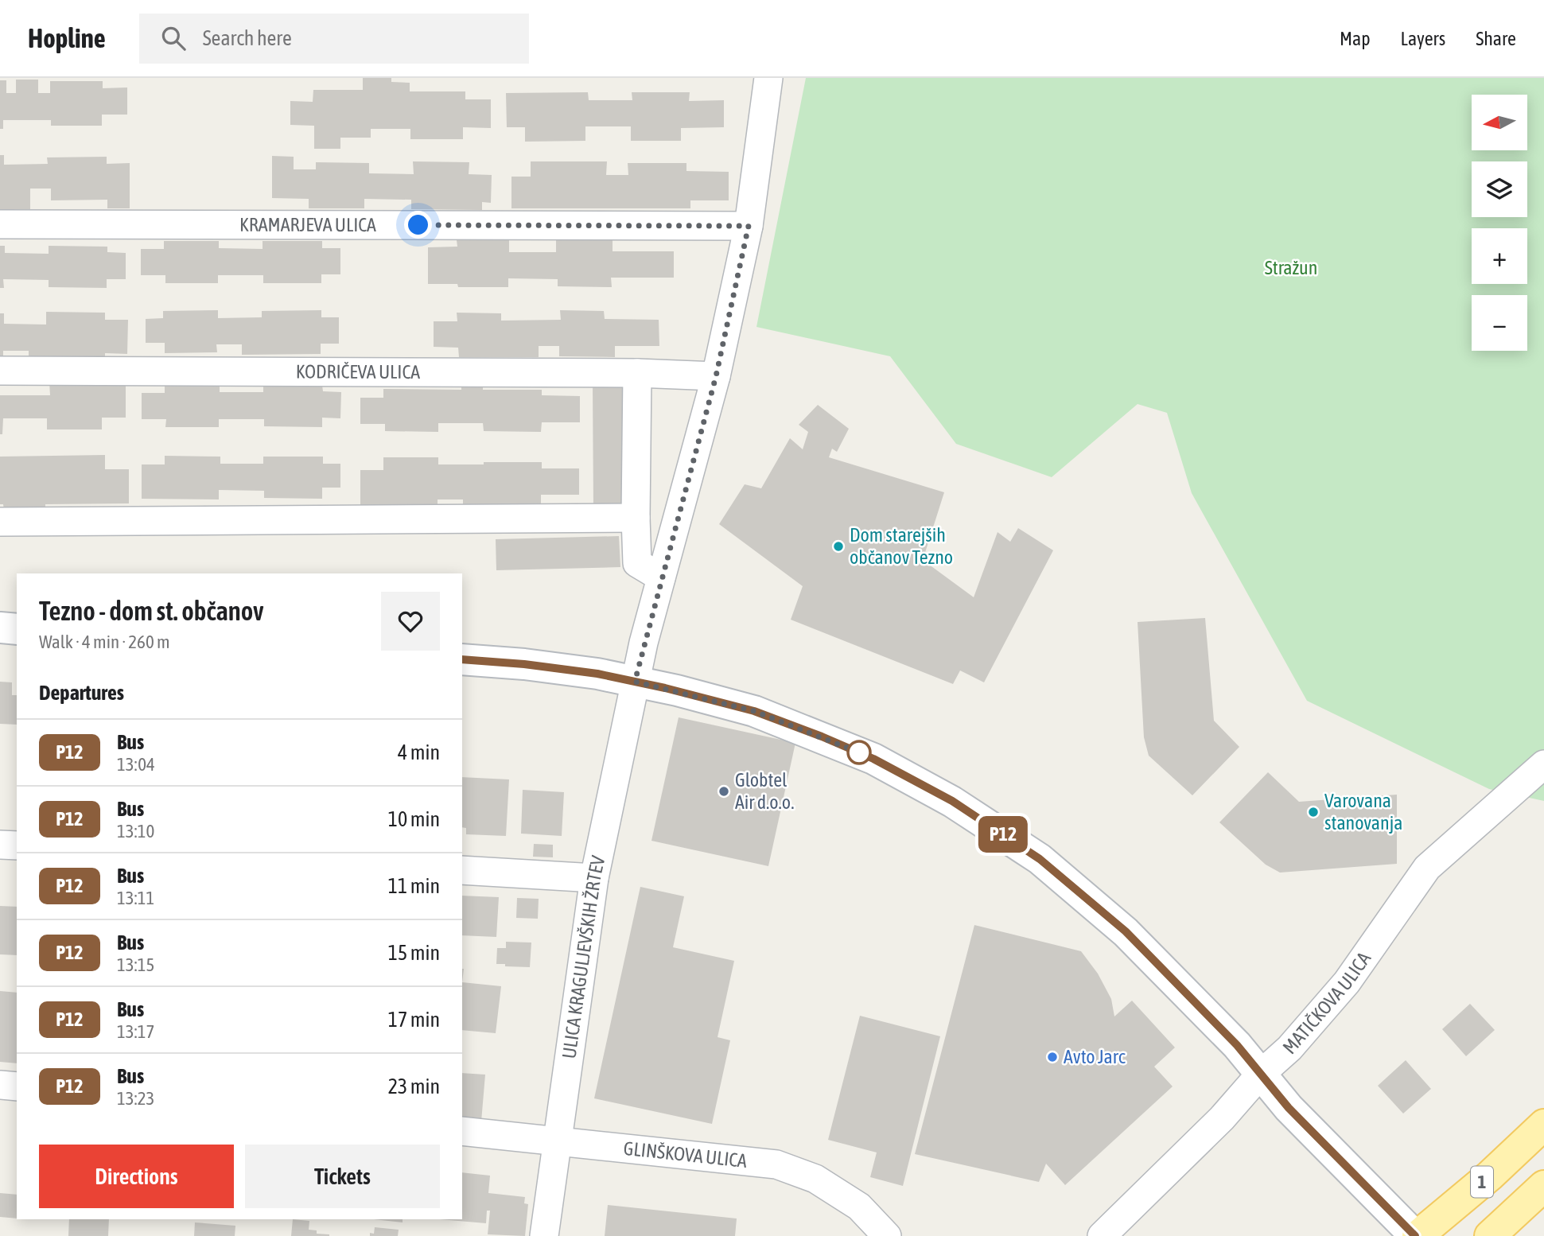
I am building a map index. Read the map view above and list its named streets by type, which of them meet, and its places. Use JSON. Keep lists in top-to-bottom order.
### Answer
{
  "streets": {
    "main road": ["1"],
    "street": [
      "KRAMARJEVA ULICA",
      "KODRIČEVA ULICA",
      "ULICA KRAGULJEVŠKIH ŽRTEV",
      "MATIČKOVA ULICA",
      "GLINŠKOVA ULICA"
    ]
  },
  "crossings": [
    ["KRAMARJEVA ULICA", "ULICA KRAGULJEVŠKIH ŽRTEV"],
    ["KODRIČEVA ULICA", "ULICA KRAGULJEVŠKIH ŽRTEV"],
    ["ULICA KRAGULJEVŠKIH ŽRTEV", "GLINŠKOVA ULICA"]
  ],
  "parks": ["Stražun"],
  "places": [
    "Dom starejših občanov Tezno",
    "Globtel Air d.o.o.",
    "Varovana stanovanja",
    "Avto Jarc"
  ],
  "lines": ["bus line P12"],
  "north": "left",
  "page": {
    "header": "Hopline",
    "search": "Search here",
    "nav": ["Map", "Layers", "Share"],
    "on_map": "P12",
    "map_buttons": ["+", "−"],
    "heading": [
      ["Tezno - dom st. občanov", "Walk · 4 min · 260 m"],
      "Departures"
    ],
    "list": [
      {
        "mark": "P12",
        "name": "Bus",
        "note": "13:04",
        "value": "4 min"
      },
      {
        "mark": "P12",
        "name": "Bus",
        "note": "13:10",
        "value": "10 min"
      },
      {
        "mark": "P12",
        "name": "Bus",
        "note": "13:11",
        "value": "11 min"
      },
      {
        "mark": "P12",
        "name": "Bus",
        "note": "13:15",
        "value": "15 min"
      },
      {
        "mark": "P12",
        "name": "Bus",
        "note": "13:17",
        "value": "17 min"
      },
      {
        "mark": "P12",
        "name": "Bus",
        "note": "13:23",
        "value": "23 min"
      }
    ],
    "buttons": ["Directions", "Tickets"]
  }
}
